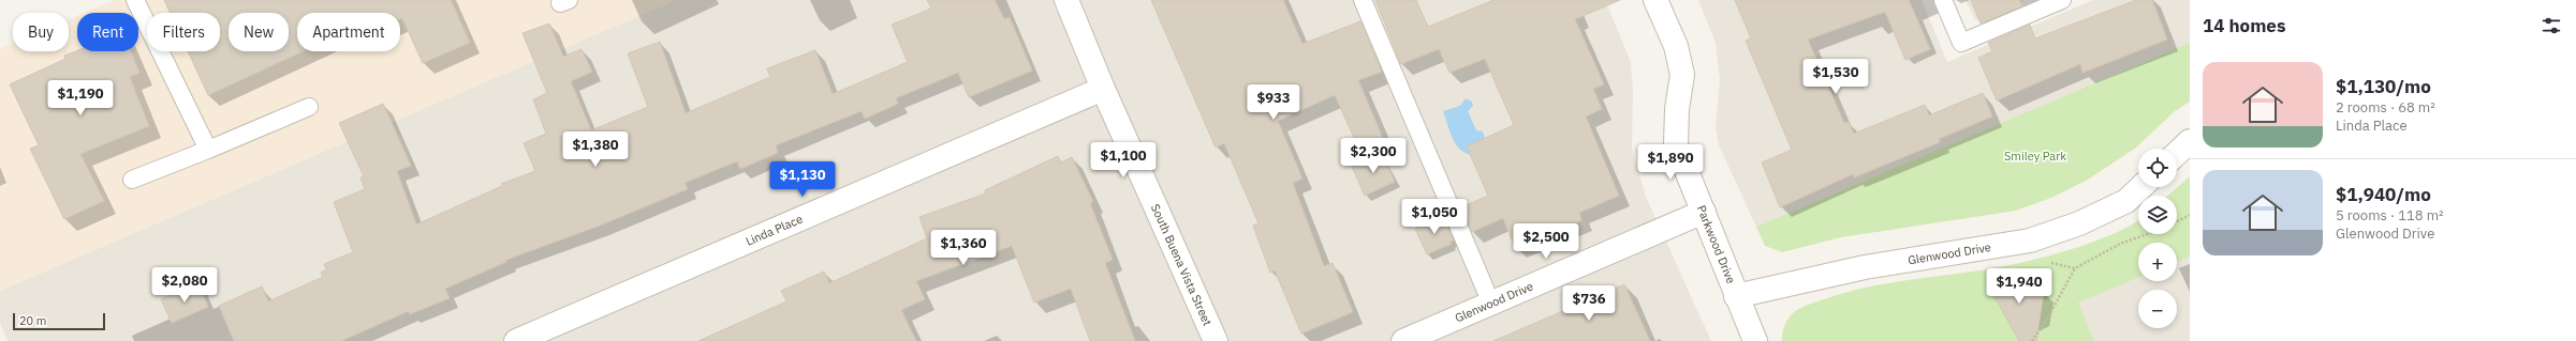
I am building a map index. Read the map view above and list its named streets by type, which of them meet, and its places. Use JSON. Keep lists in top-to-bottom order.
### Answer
{
  "streets": {
    "street": [
      "Linda Place",
      "Parkwood Drive",
      "Glenwood Drive",
      "South Buena Vista Street"
    ]
  },
  "crossings": [
    ["Linda Place", "South Buena Vista Street"],
    ["Parkwood Drive", "Glenwood Drive"]
  ],
  "parks": ["Smiley Park"],
  "scale_bar": "20 m",
  "page": {
    "heading": "14 homes",
    "chip": [
      "Buy",
      "Rent",
      "Filters",
      "New",
      "Apartment"
    ],
    "list": [
      {
        "name": "$1,130/mo",
        "note": "2 rooms · 68 m² · Linda Place"
      },
      {
        "name": "$1,940/mo",
        "note": "5 rooms · 118 m² · Glenwood Drive"
      }
    ],
    "price": [
      "$1,530",
      "$1,190",
      "$933",
      "$1,380",
      "$2,300",
      "$1,100",
      "$1,890",
      "$1,130",
      "$1,050",
      "$2,500",
      "$1,360",
      "$2,080",
      "$1,940",
      "$736"
    ],
    "map_buttons": ["+", "−"],
    "scale": "20 m"
  }
}
